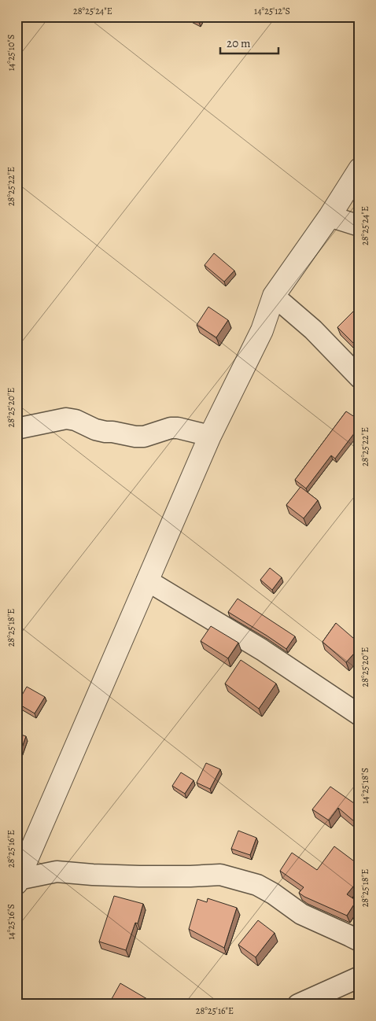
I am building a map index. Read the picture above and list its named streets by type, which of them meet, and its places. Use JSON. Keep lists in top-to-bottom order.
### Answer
{
  "scale_bar": "20 m",
  "coordinates": [
    "28°25'24\"E",
    "14°25'12\"S",
    "14°25'10\"S",
    "28°25'22\"E",
    "28°25'20\"E",
    "28°25'18\"E",
    "14°25'18\"S",
    "28°25'16\"E",
    "14°25'16\"S"
  ]
}
